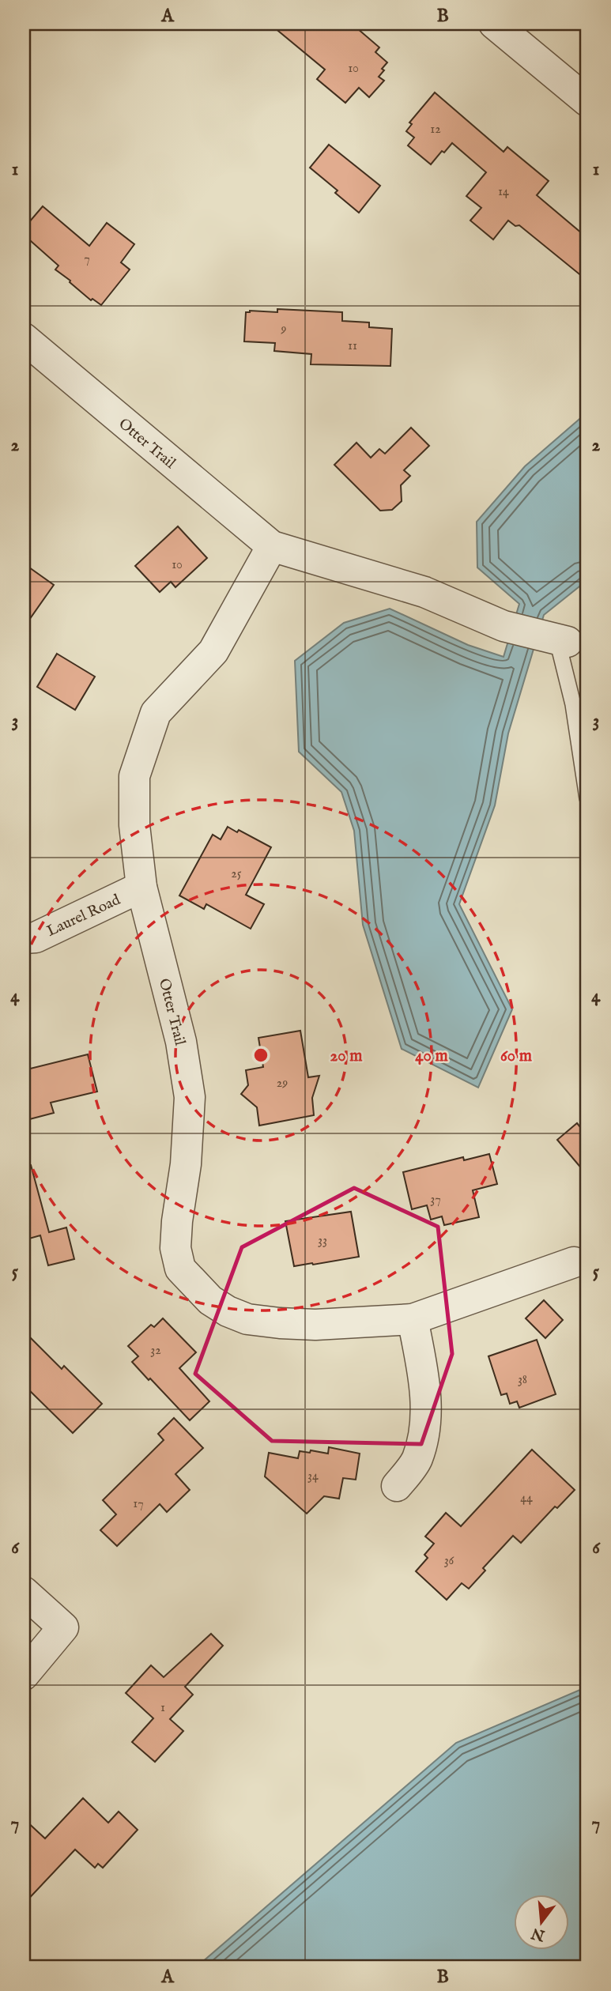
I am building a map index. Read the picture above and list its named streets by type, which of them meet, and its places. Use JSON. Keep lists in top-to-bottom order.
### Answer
{
  "streets": {
    "street": ["Otter Trail", "Laurel Road"]
  },
  "crossings": [
    ["Otter Trail", "Laurel Road"]
  ],
  "house_numbers": [
    "10",
    "12",
    "14",
    "7",
    "9",
    "11",
    "10",
    "25",
    "29",
    "37",
    "33",
    "32",
    "38",
    "34",
    "44",
    "17",
    "36",
    "1"
  ],
  "north": "bottom",
  "grid": {
    "columns": ["A", "B"],
    "rows": [
      "1",
      "2",
      "3",
      "4",
      "5",
      "6",
      "7"
    ]
  },
  "rings": ["20 m", "40 m", "60 m"]
}
